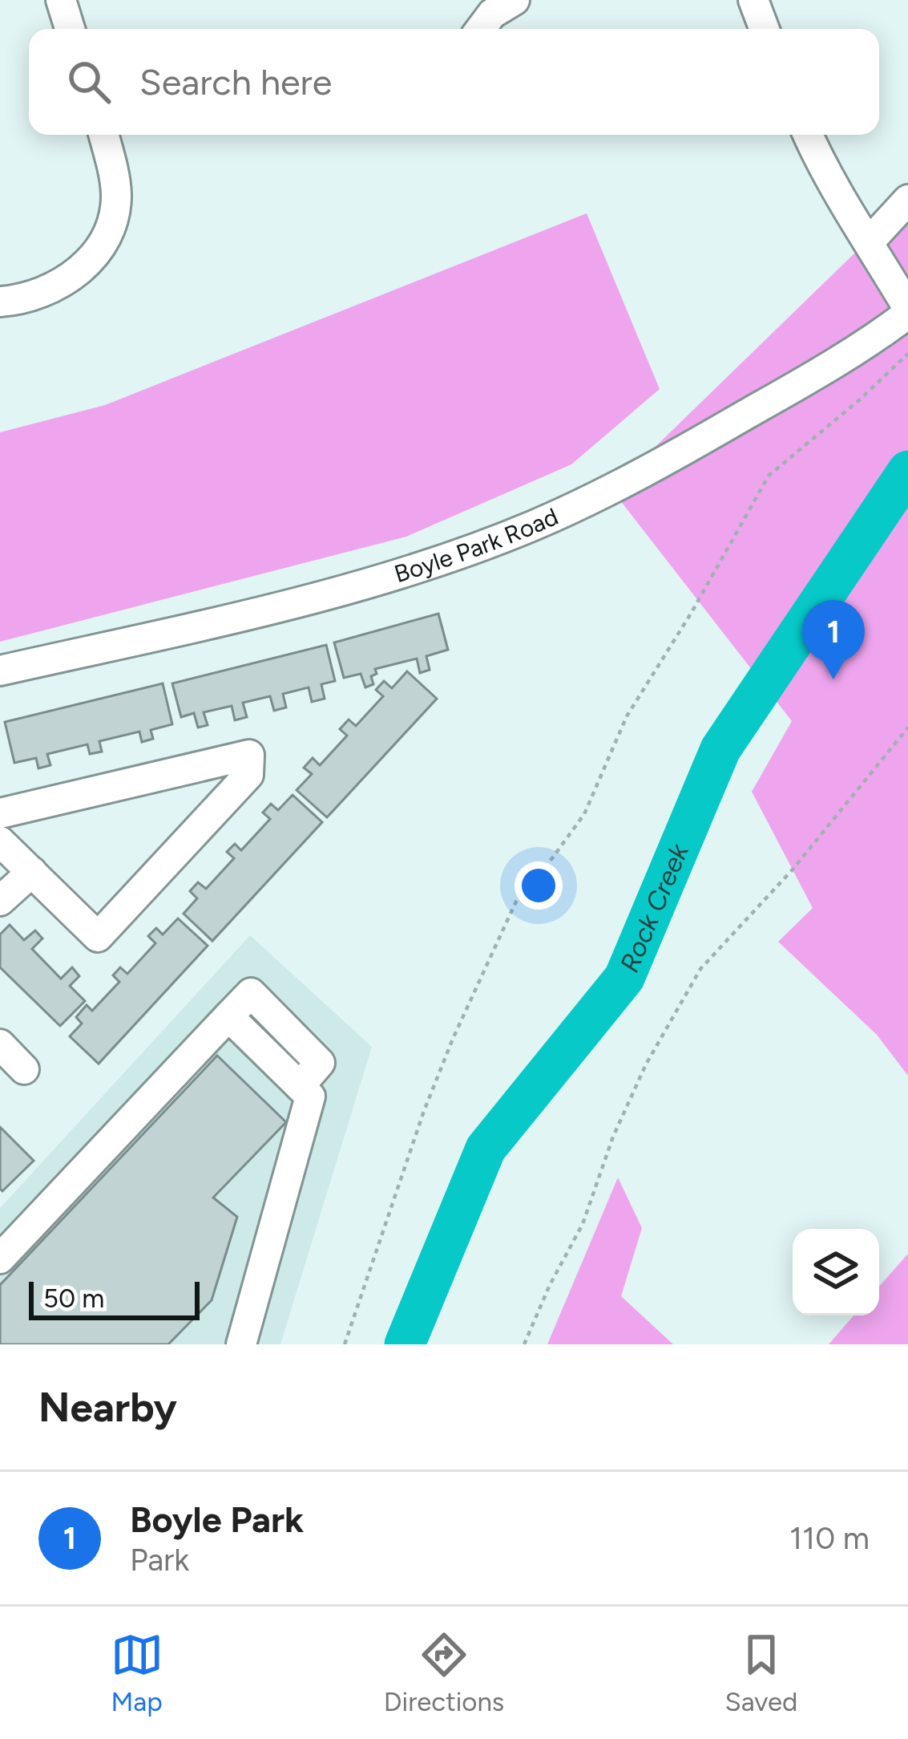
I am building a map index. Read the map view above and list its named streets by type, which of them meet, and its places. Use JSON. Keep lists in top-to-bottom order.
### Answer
{
  "streets": {
    "street": ["Boyle Park Road"]
  },
  "water": ["Rock Creek"],
  "scale_bar": "50 m",
  "page": {
    "search": "Search here",
    "pins": "1",
    "scale": "50 m",
    "heading": "Nearby",
    "list": [
      {
        "mark": "1",
        "name": "Boyle Park",
        "note": "Park",
        "value": "110 m"
      }
    ],
    "nav": ["Map", "Directions", "Saved"]
  }
}
